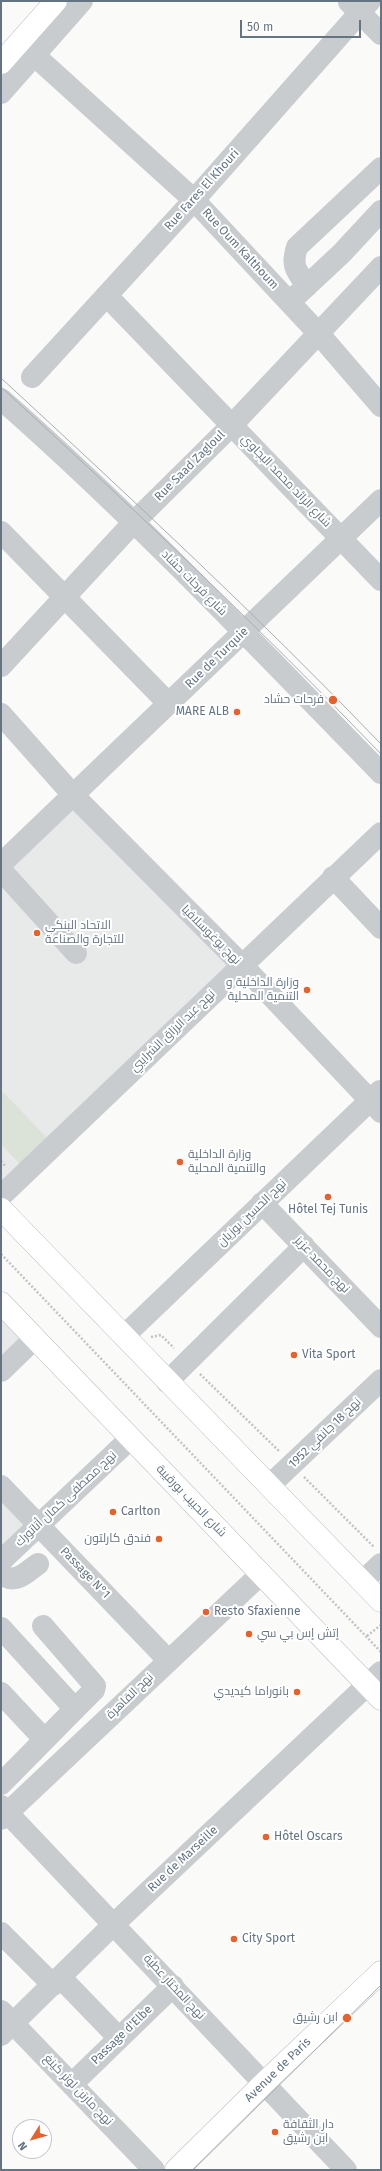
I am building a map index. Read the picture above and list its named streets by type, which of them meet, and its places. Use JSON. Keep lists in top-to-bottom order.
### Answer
{
  "streets": {
    "main road": ["شارع الحبيب بورقيبة", "Avenue de Paris"],
    "street": [
      "Rue Fares El Khouri",
      "Rue Oum Kalthoum",
      "Rue Saad Zagloul",
      "شارع الرائد محمد البجاوي",
      "شارع فرحات حشاد",
      "Rue de Turquie",
      "نهج يوغوسلافيا",
      "نهج عبد الرزاق الشرايبي",
      "نهج الحسين بوزيان",
      "نهج محمد عزيز",
      "نهج 18 جانفي 1952",
      "نهج مصطفى كمال أتاتورك",
      "Passage N°1",
      "نهج القاهرة",
      "Rue de Marseille",
      "نهج المختار عطية",
      "Passage d'Elbe",
      "نهج مارتن لوثر كينغ"
    ]
  },
  "crossings": [
    ["Rue Fares El Khouri", "Rue Oum Kalthoum"],
    ["Rue Fares El Khouri", "شارع الرائد محمد البجاوي"],
    ["Rue Oum Kalthoum", "Rue Saad Zagloul"],
    ["Rue Saad Zagloul", "شارع الرائد محمد البجاوي"],
    ["Rue Saad Zagloul", "شارع فرحات حشاد"],
    ["شارع الرائد محمد البجاوي", "Rue de Turquie"],
    ["شارع فرحات حشاد", "Rue de Turquie"],
    ["Rue de Turquie", "نهج يوغوسلافيا"],
    ["نهج يوغوسلافيا", "نهج عبد الرزاق الشرايبي"],
    ["نهج يوغوسلافيا", "نهج الحسين بوزيان"],
    ["نهج الحسين بوزيان", "نهج محمد عزيز"],
    ["نهج مصطفى كمال أتاتورك", "شارع الحبيب بورقيبة"],
    ["نهج مصطفى كمال أتاتورك", "Passage N°1"],
    ["شارع الحبيب بورقيبة", "نهج القاهرة"],
    ["شارع الحبيب بورقيبة", "Rue de Marseille"],
    ["Passage N°1", "نهج القاهرة"],
    ["نهج القاهرة", "نهج المختار عطية"],
    ["Rue de Marseille", "نهج المختار عطية"],
    ["Rue de Marseille", "نهج مارتن لوثر كينغ"],
    ["نهج المختار عطية", "Passage d'Elbe"],
    ["نهج المختار عطية", "Avenue de Paris"],
    ["Passage d'Elbe", "نهج مارتن لوثر كينغ"]
  ],
  "places": [
    "فرحات حشاد",
    "MARE ALB",
    "الاتحاد البنكي للتجارة والصناعة",
    "وزارة الداخلية و التنمية المحلية",
    "وزارة الداخلية والتنمية المحلية",
    "Hôtel Tej Tunis",
    "Vita Sport",
    "Carlton",
    "فندق كارلتون",
    "Resto Sfaxienne",
    "إتش إس بي سي",
    "بانوراما كيديدي",
    "Hôtel Oscars",
    "City Sport",
    "ابن رشيق",
    "دار الثقافة ابن رشيق"
  ],
  "scale_bar": "50 m",
  "north": "bottom left"
}
